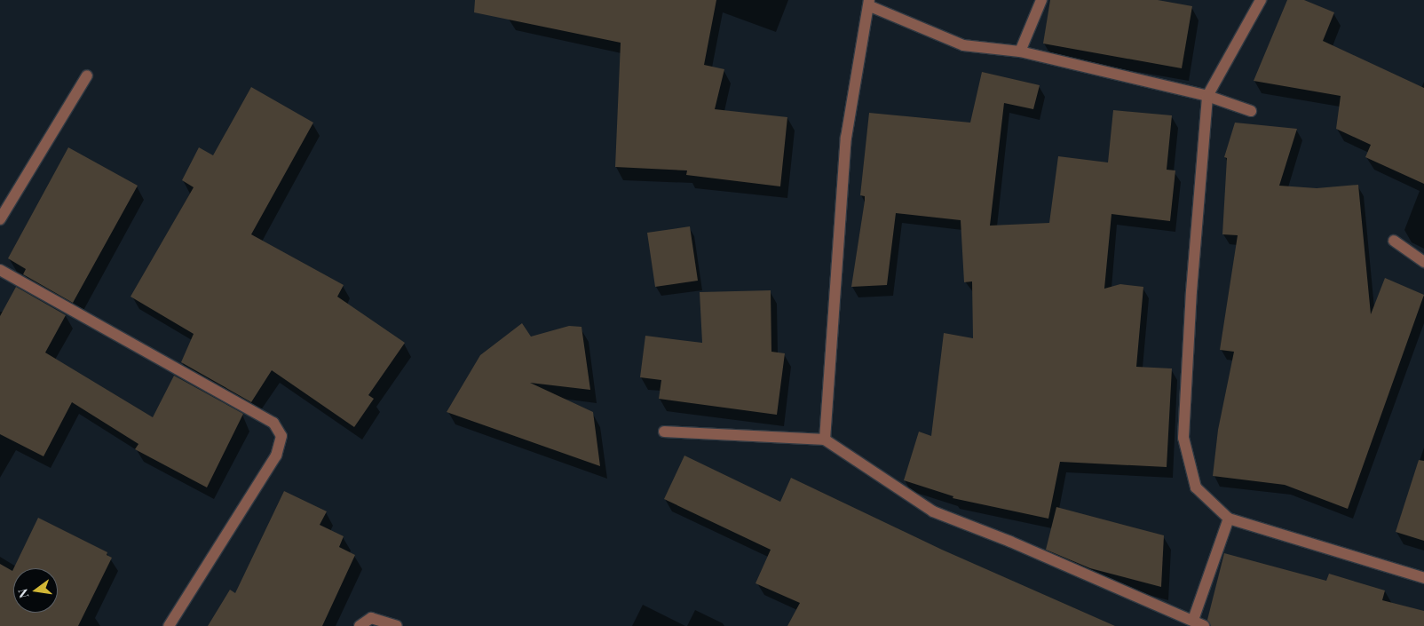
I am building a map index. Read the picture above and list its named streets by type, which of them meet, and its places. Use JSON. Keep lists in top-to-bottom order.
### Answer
{
  "north": "left"
}
